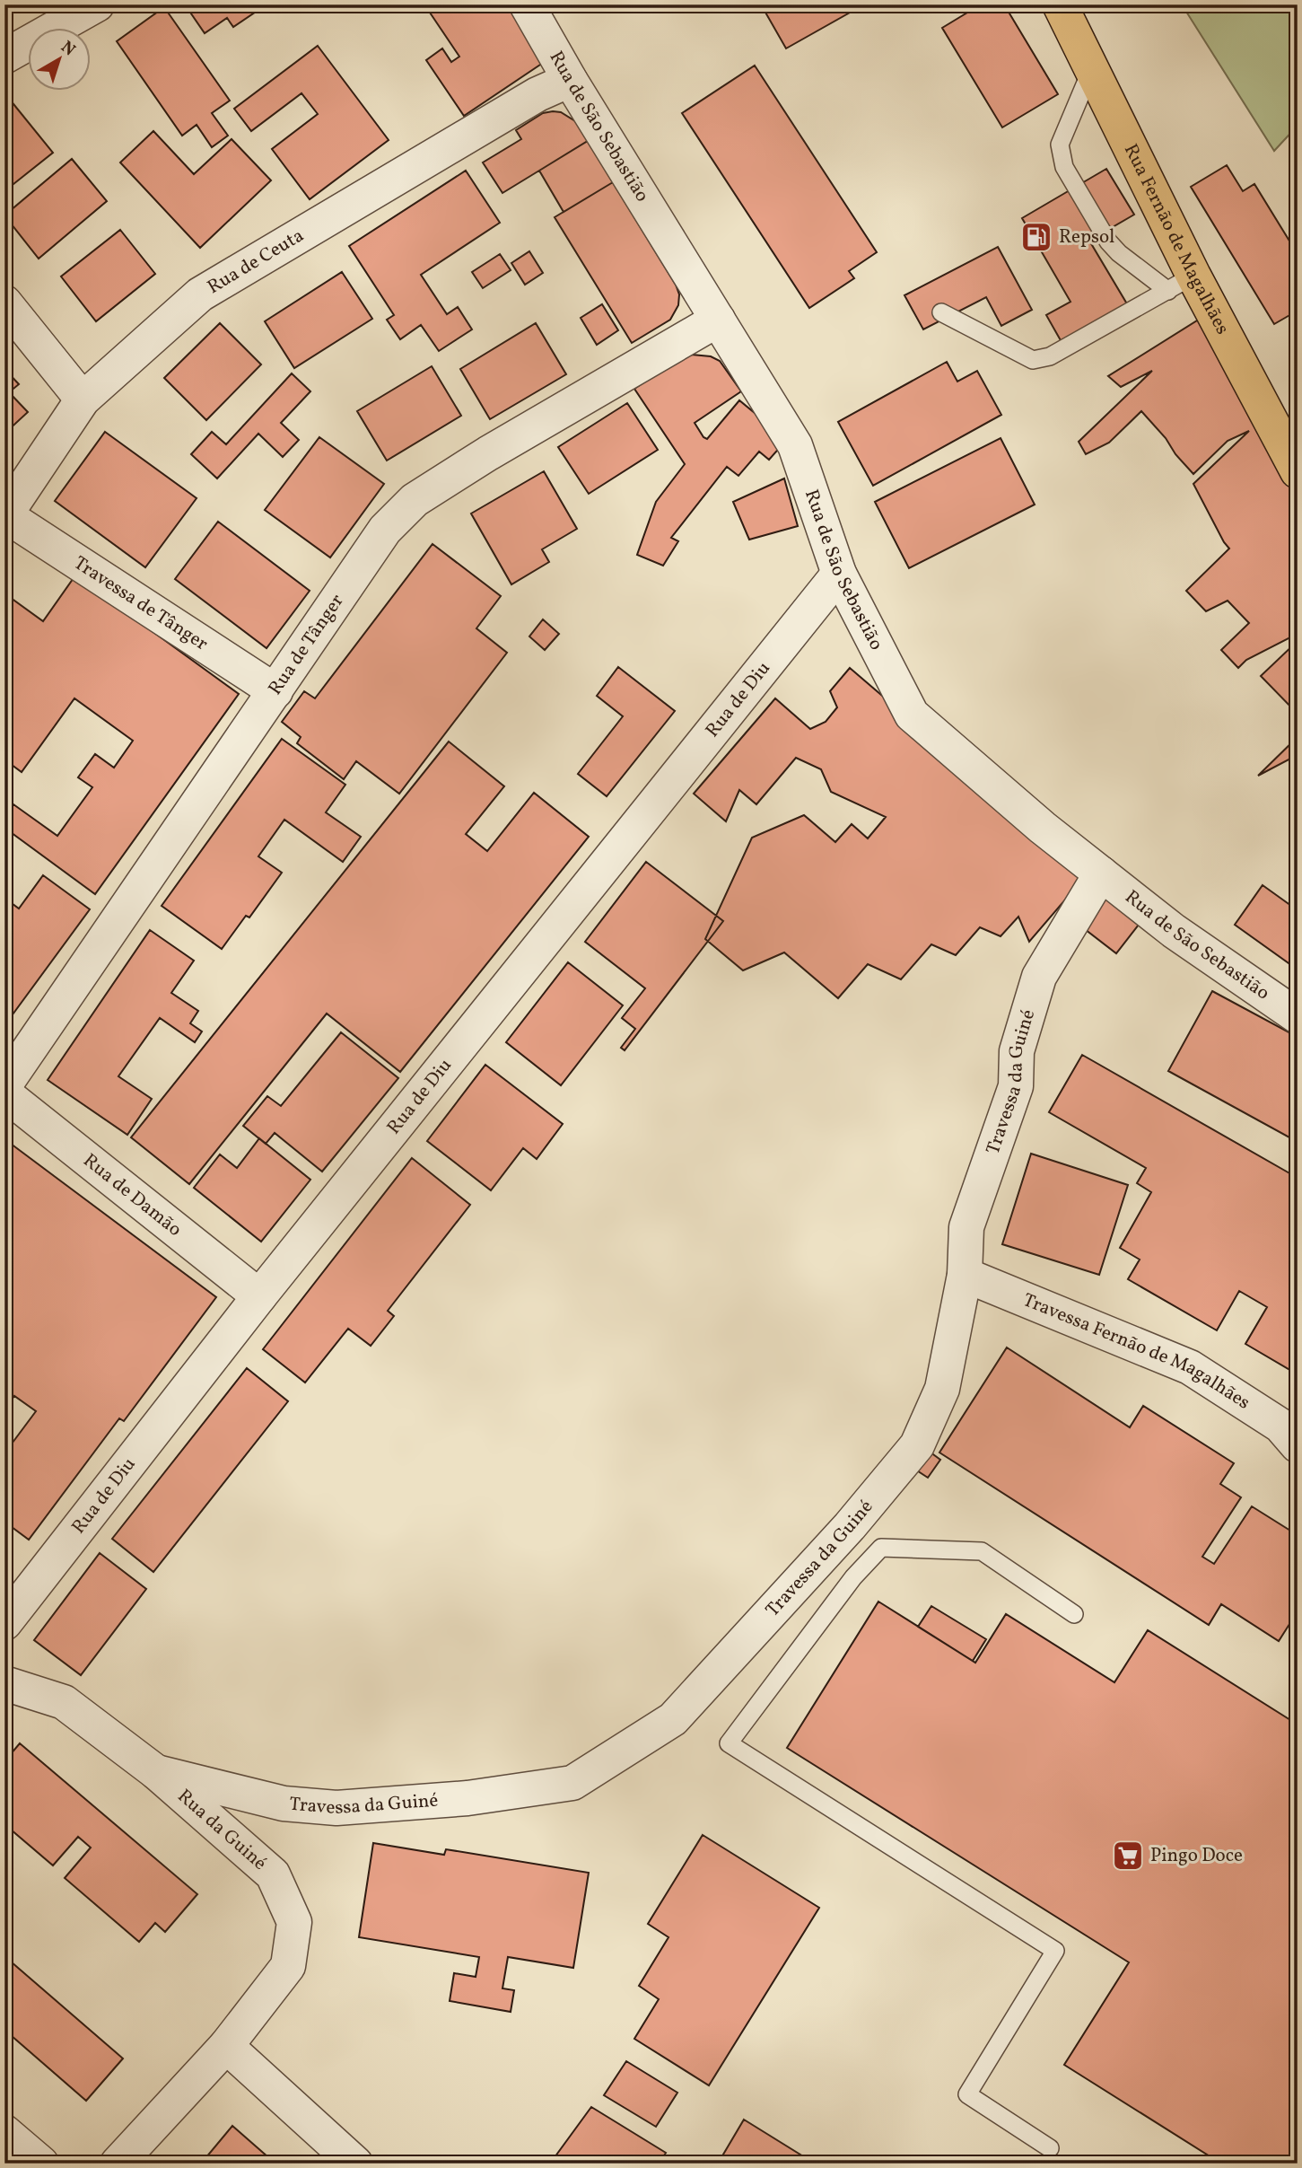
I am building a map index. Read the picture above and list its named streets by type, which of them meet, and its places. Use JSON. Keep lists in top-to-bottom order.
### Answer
{
  "streets": {
    "main road": ["Rua Fernão de Magalhães"],
    "street": [
      "Rua de São Sebastião",
      "Rua de Ceuta",
      "Travessa de Tânger",
      "Rua de Tânger",
      "Rua de Diu",
      "Travessa da Guiné",
      "Rua de Damão",
      "Travessa Fernão de Magalhães",
      "Rua da Guiné"
    ]
  },
  "crossings": [
    ["Rua de São Sebastião", "Rua de Ceuta"],
    ["Rua de São Sebastião", "Rua de Tânger"],
    ["Rua de São Sebastião", "Rua de Diu"],
    ["Rua de São Sebastião", "Travessa da Guiné"],
    ["Rua de Ceuta", "Travessa de Tânger"],
    ["Travessa de Tânger", "Rua de Tânger"],
    ["Rua de Diu", "Rua de Damão"],
    ["Travessa da Guiné", "Travessa Fernão de Magalhães"],
    ["Travessa da Guiné", "Rua da Guiné"]
  ],
  "places": {
    "fuel station": ["Repsol"],
    "supermarket": ["Pingo Doce"]
  },
  "north": "top right"
}
